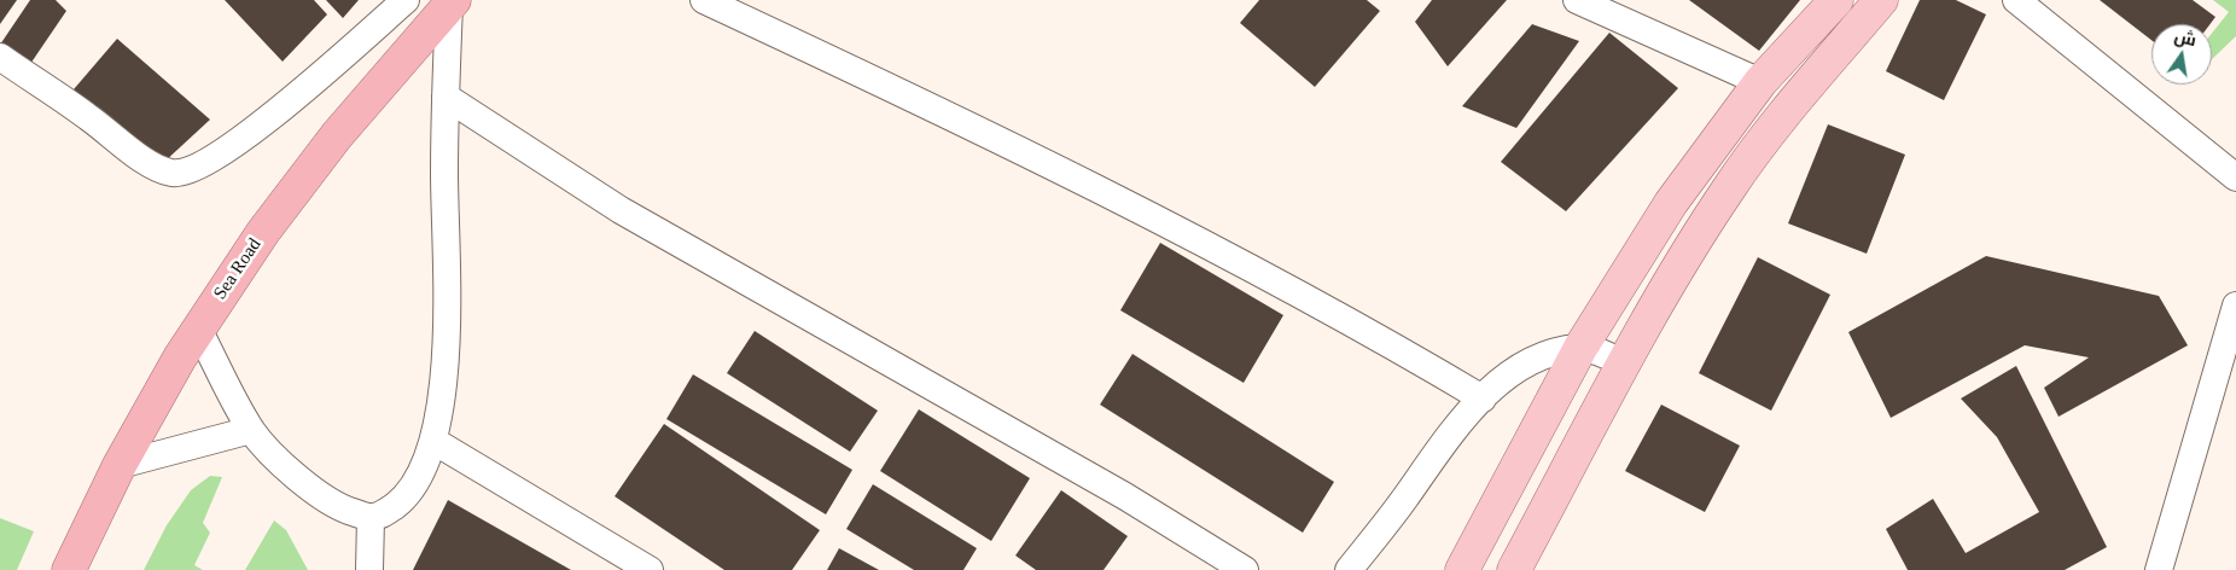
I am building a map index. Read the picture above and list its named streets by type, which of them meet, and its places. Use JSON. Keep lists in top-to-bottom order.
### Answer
{
  "streets": {
    "highway": ["Sea Road"]
  },
  "north": "top"
}
